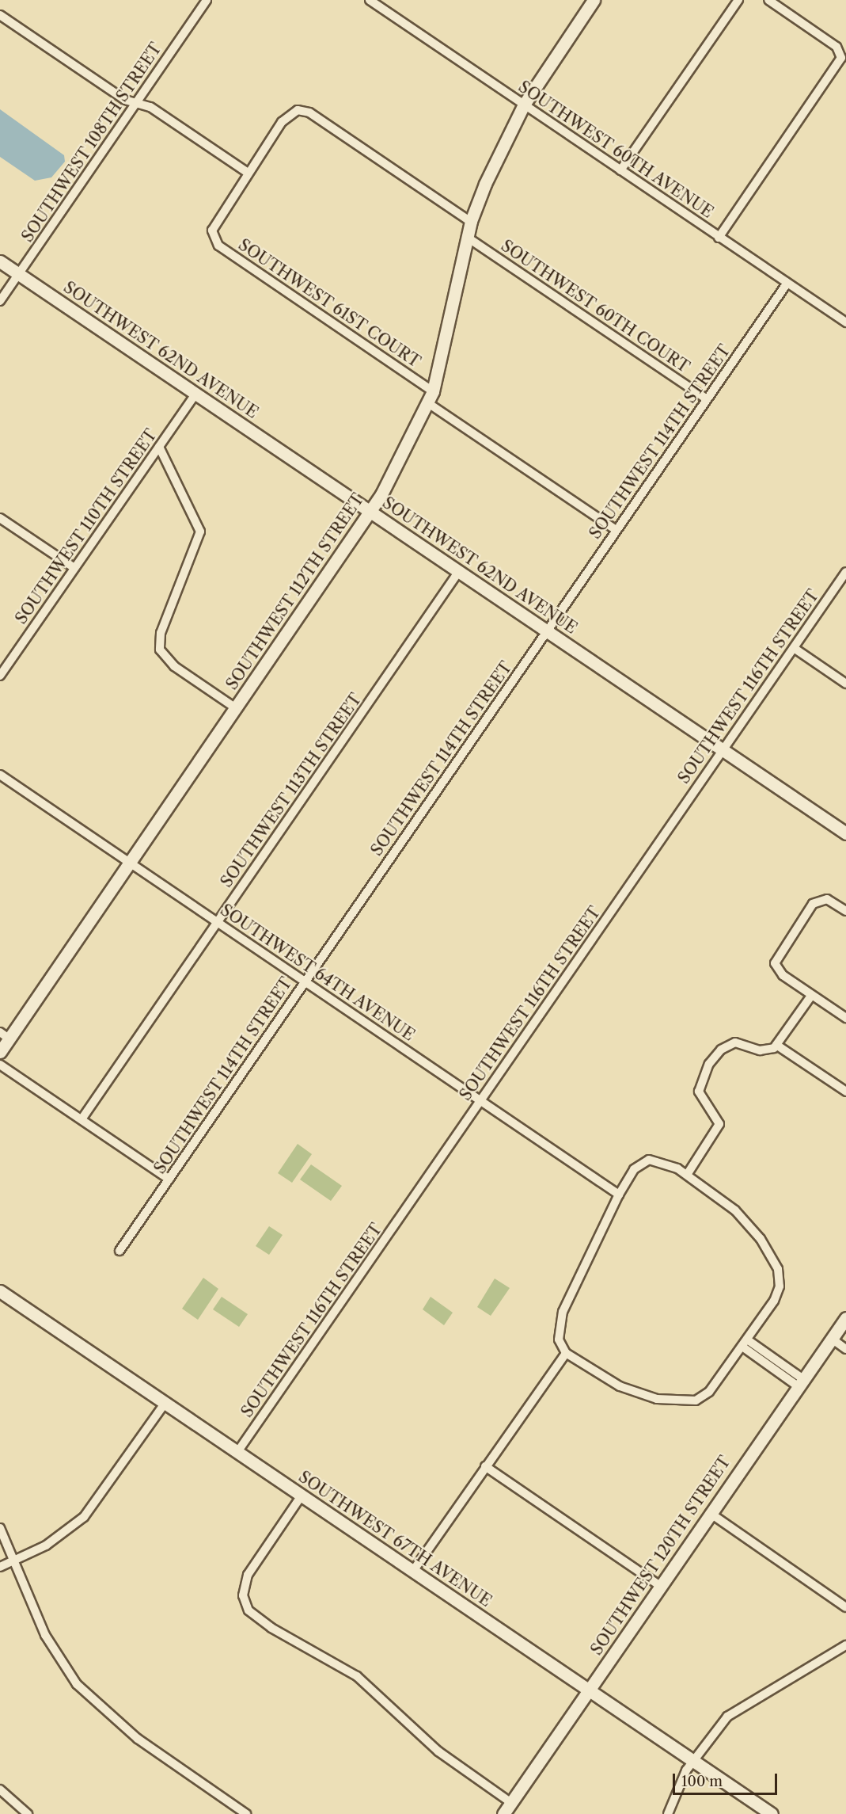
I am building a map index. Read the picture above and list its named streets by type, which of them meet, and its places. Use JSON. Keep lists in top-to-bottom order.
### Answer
{
  "streets": {
    "main road": [
      "SOUTHWEST 62ND AVENUE",
      "SOUTHWEST 112TH STREET",
      "SOUTHWEST 67TH AVENUE",
      "SOUTHWEST 120TH STREET"
    ],
    "street": [
      "SOUTHWEST 108TH STREET",
      "SOUTHWEST 60TH AVENUE",
      "SOUTHWEST 61ST COURT",
      "SOUTHWEST 60TH COURT",
      "SOUTHWEST 114TH STREET",
      "SOUTHWEST 110TH STREET",
      "SOUTHWEST 116TH STREET",
      "SOUTHWEST 113TH STREET",
      "SOUTHWEST 64TH AVENUE"
    ]
  },
  "crossings": [
    ["SOUTHWEST 108TH STREET", "SOUTHWEST 62ND AVENUE"],
    ["SOUTHWEST 60TH AVENUE", "SOUTHWEST 114TH STREET"],
    ["SOUTHWEST 60TH AVENUE", "SOUTHWEST 112TH STREET"],
    ["SOUTHWEST 61ST COURT", "SOUTHWEST 112TH STREET"],
    ["SOUTHWEST 60TH COURT", "SOUTHWEST 114TH STREET"],
    ["SOUTHWEST 60TH COURT", "SOUTHWEST 112TH STREET"],
    ["SOUTHWEST 62ND AVENUE", "SOUTHWEST 114TH STREET"],
    ["SOUTHWEST 62ND AVENUE", "SOUTHWEST 110TH STREET"],
    ["SOUTHWEST 62ND AVENUE", "SOUTHWEST 112TH STREET"],
    ["SOUTHWEST 62ND AVENUE", "SOUTHWEST 116TH STREET"],
    ["SOUTHWEST 62ND AVENUE", "SOUTHWEST 113TH STREET"],
    ["SOUTHWEST 114TH STREET", "SOUTHWEST 64TH AVENUE"],
    ["SOUTHWEST 112TH STREET", "SOUTHWEST 64TH AVENUE"],
    ["SOUTHWEST 116TH STREET", "SOUTHWEST 64TH AVENUE"],
    ["SOUTHWEST 116TH STREET", "SOUTHWEST 67TH AVENUE"],
    ["SOUTHWEST 113TH STREET", "SOUTHWEST 64TH AVENUE"],
    ["SOUTHWEST 67TH AVENUE", "SOUTHWEST 120TH STREET"]
  ],
  "scale_bar": "100 m"
}
